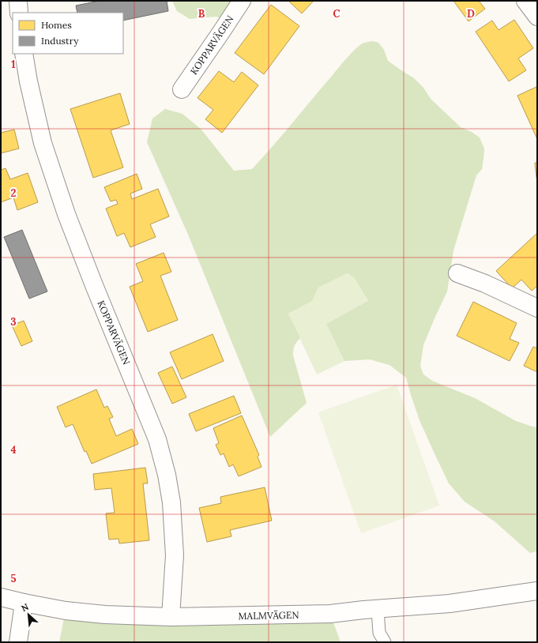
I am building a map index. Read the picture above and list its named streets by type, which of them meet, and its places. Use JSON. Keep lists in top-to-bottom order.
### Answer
{
  "streets": {
    "street": ["KOPPARVÄGEN", "MALMVÄGEN"]
  },
  "crossings": [
    ["KOPPARVÄGEN", "MALMVÄGEN"]
  ],
  "legend": ["Homes", "Industry"],
  "north": "top left",
  "grid": {
    "columns": ["B", "C", "D"],
    "rows": [
      "1",
      "2",
      "3",
      "4",
      "5"
    ]
  }
}
